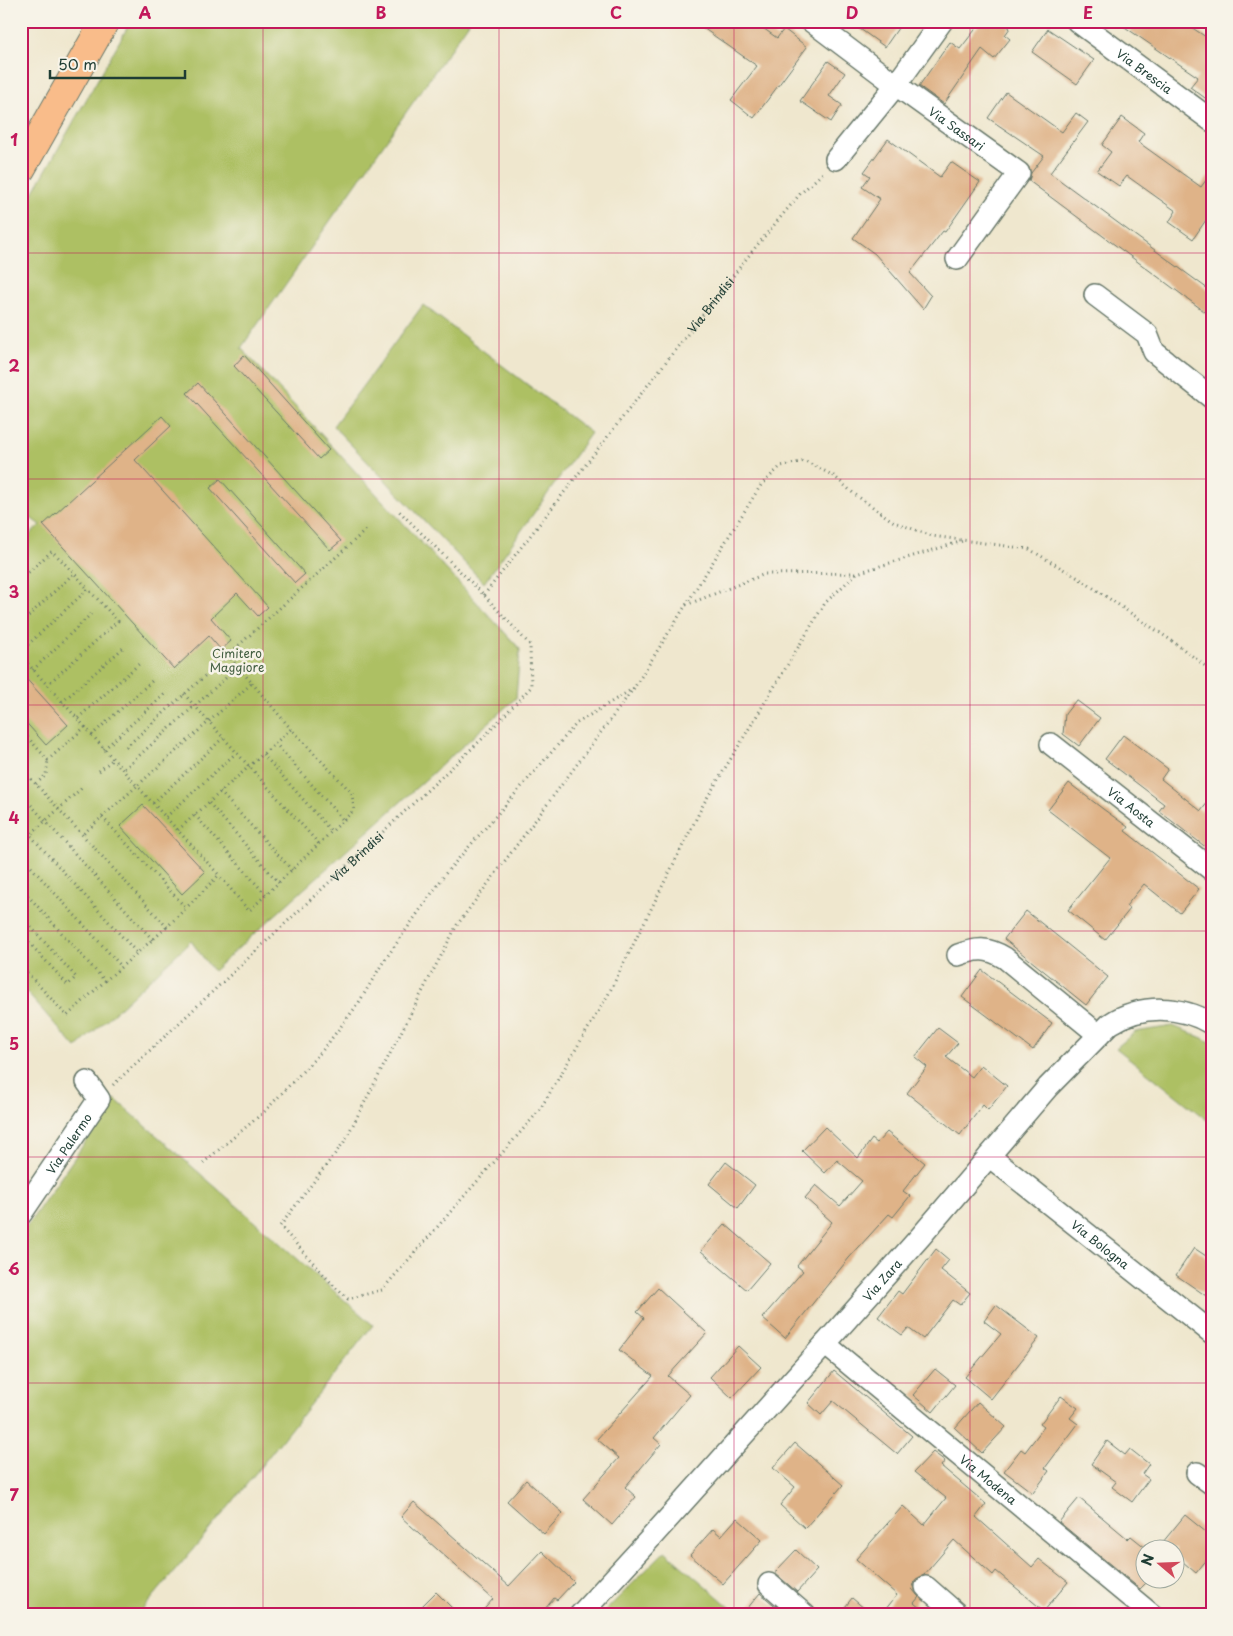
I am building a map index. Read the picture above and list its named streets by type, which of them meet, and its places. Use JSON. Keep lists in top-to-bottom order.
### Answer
{
  "streets": {
    "street": [
      "Via Brescia",
      "Via Sassari",
      "Via Aosta",
      "Via Palermo",
      "Via Bologna",
      "Via Zara",
      "Via Modena"
    ],
    "path": ["Via Brindisi"]
  },
  "crossings": [
    ["Via Brindisi", "Via Palermo"],
    ["Via Bologna", "Via Zara"],
    ["Via Zara", "Via Modena"]
  ],
  "parks": ["Cimitero Maggiore"],
  "scale_bar": "50 m",
  "north": "left",
  "grid": {
    "columns": [
      "A",
      "B",
      "C",
      "D",
      "E"
    ],
    "rows": [
      "1",
      "2",
      "3",
      "4",
      "5",
      "6",
      "7"
    ]
  }
}
